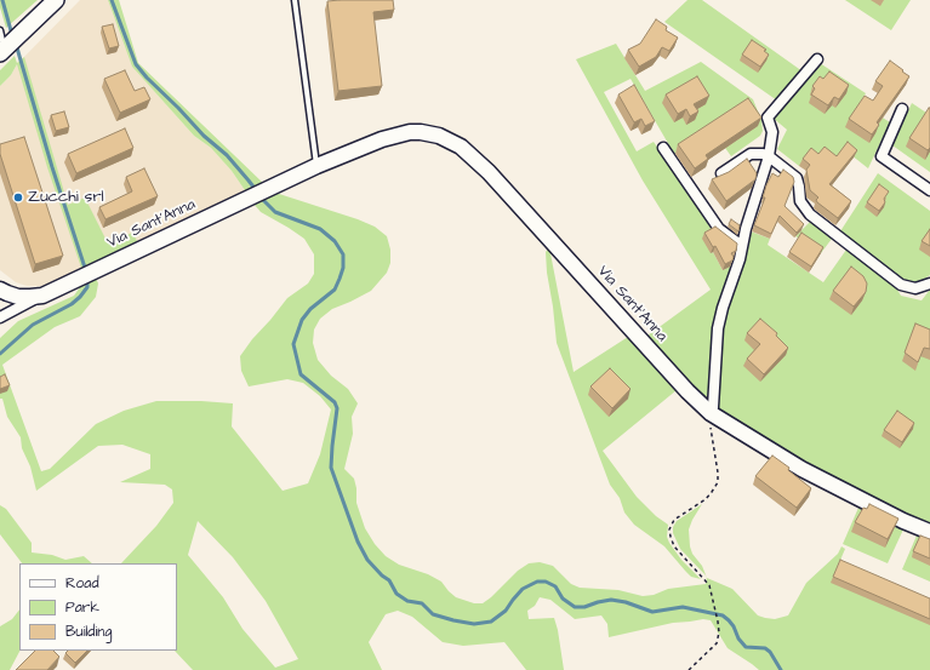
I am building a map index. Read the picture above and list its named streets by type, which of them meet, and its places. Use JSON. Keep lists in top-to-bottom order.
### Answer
{
  "streets": {
    "street": ["Via Sant'Anna"]
  },
  "places": ["Zucchi srl"],
  "legend": ["Road", "Park", "Building"]
}
